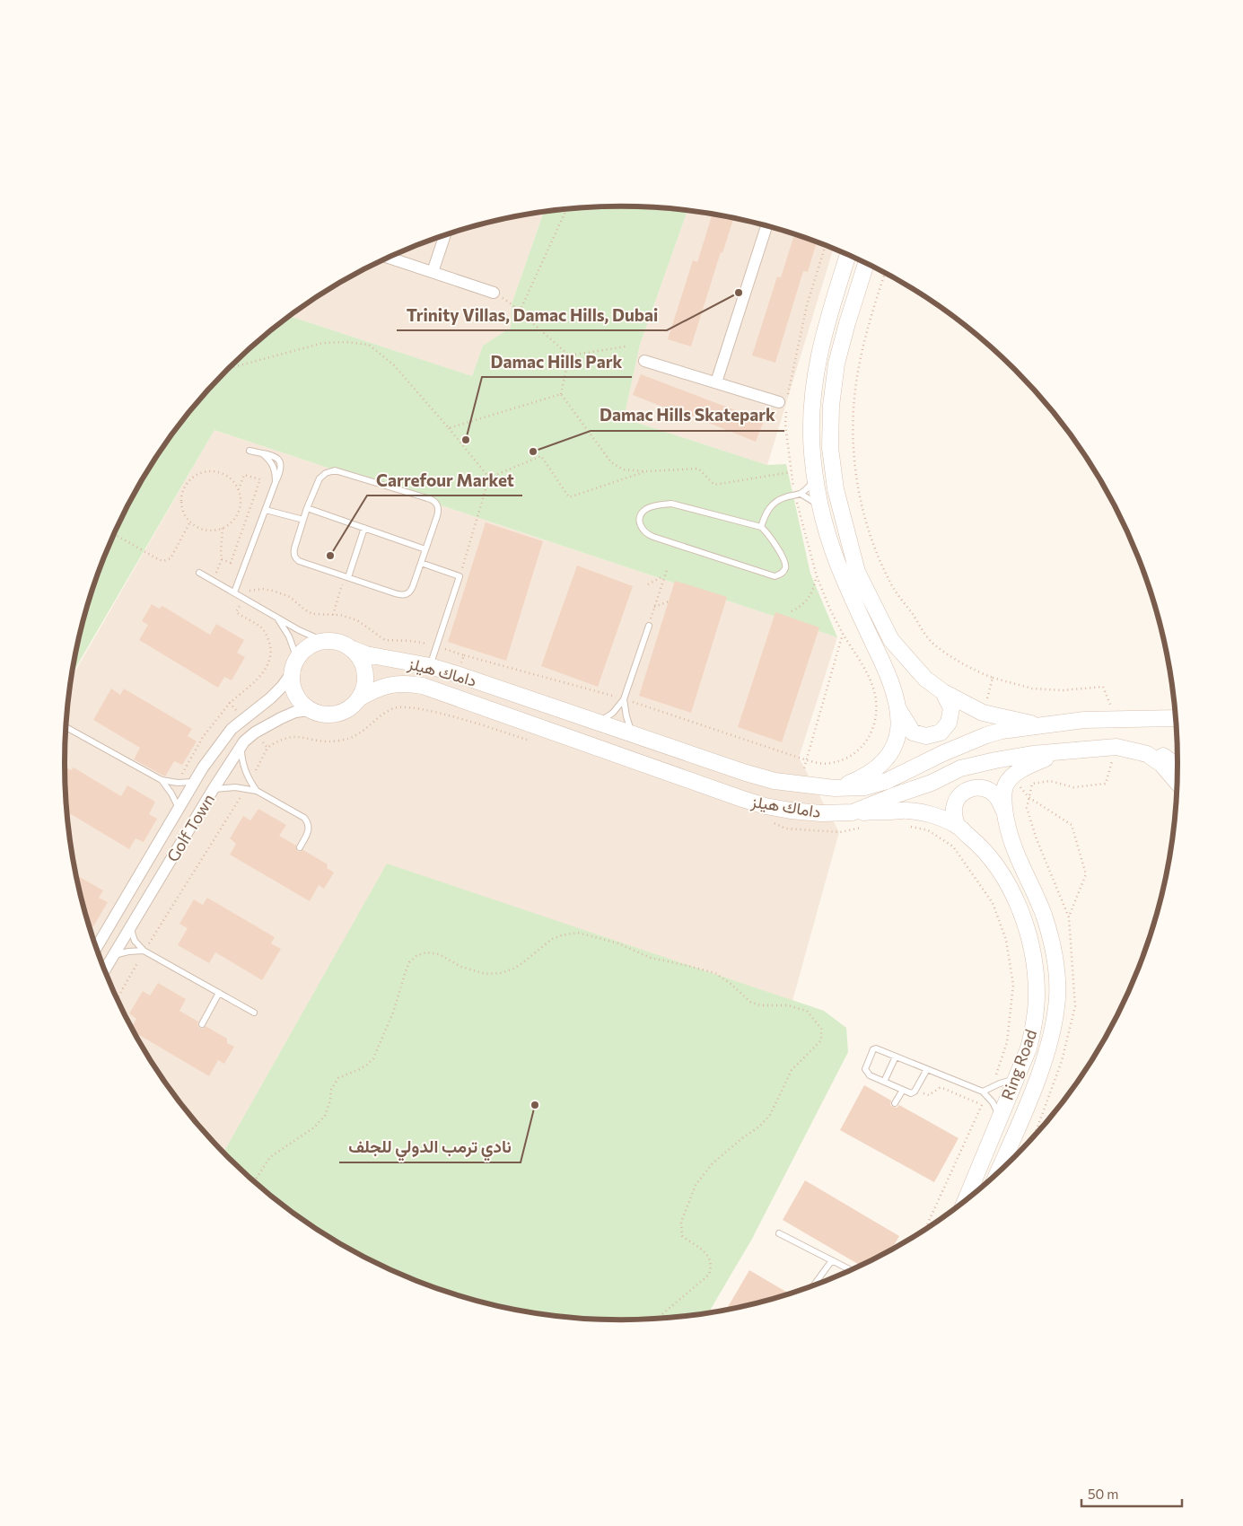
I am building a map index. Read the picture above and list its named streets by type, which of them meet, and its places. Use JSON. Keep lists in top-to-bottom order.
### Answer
{
  "streets": {
    "street": ["داماك هيلز", "Golf Town", "Ring Road"]
  },
  "crossings": [
    ["داماك هيلز", "Golf Town"],
    ["داماك هيلز", "Ring Road"]
  ],
  "places": [
    "Trinity Villas, Damac Hills, Dubai",
    "Damac Hills Park",
    "Damac Hills Skatepark",
    "Carrefour Market",
    "نادي ترمب الدولي للجلف"
  ],
  "scale_bar": "50 m"
}
